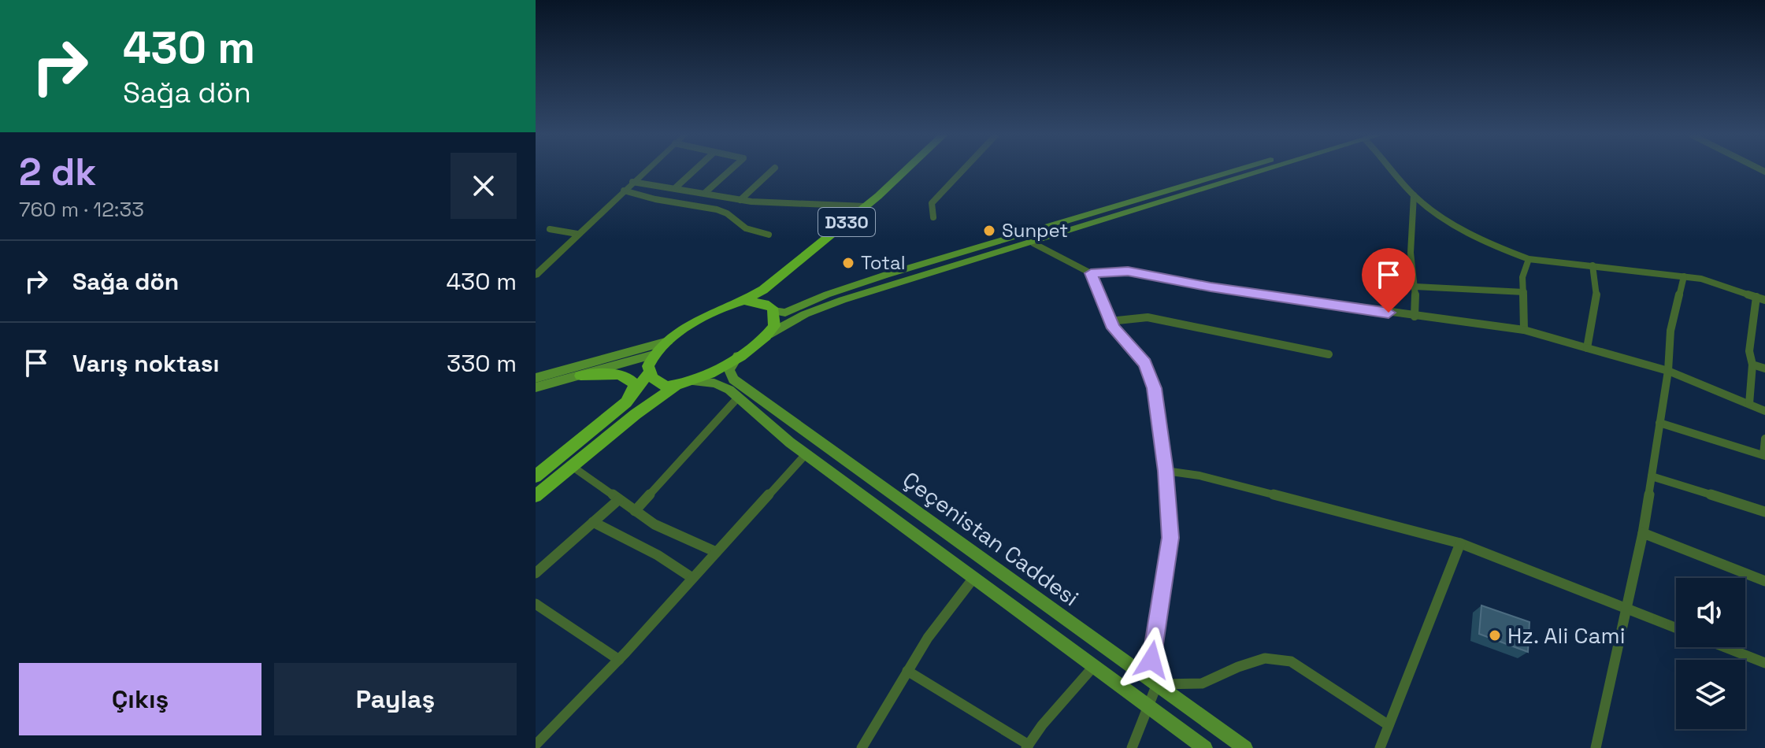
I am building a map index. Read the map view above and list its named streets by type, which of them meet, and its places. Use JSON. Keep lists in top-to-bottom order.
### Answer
{
  "streets": {
    "main road": ["D330", "Çeçenistan Caddesi"]
  },
  "places": ["Sunpet", "Total", "Hz. Ali Cami"],
  "page": {
    "turn": ["430 m", "Sağa dön"],
    "heading": ["2 dk", "760 m · 12:33"],
    "list": [
      {
        "name": "Sağa dön",
        "value": "430 m"
      },
      {
        "name": "Varış noktası",
        "value": "330 m"
      }
    ],
    "buttons": ["Çıkış", "Paylaş"]
  }
}
